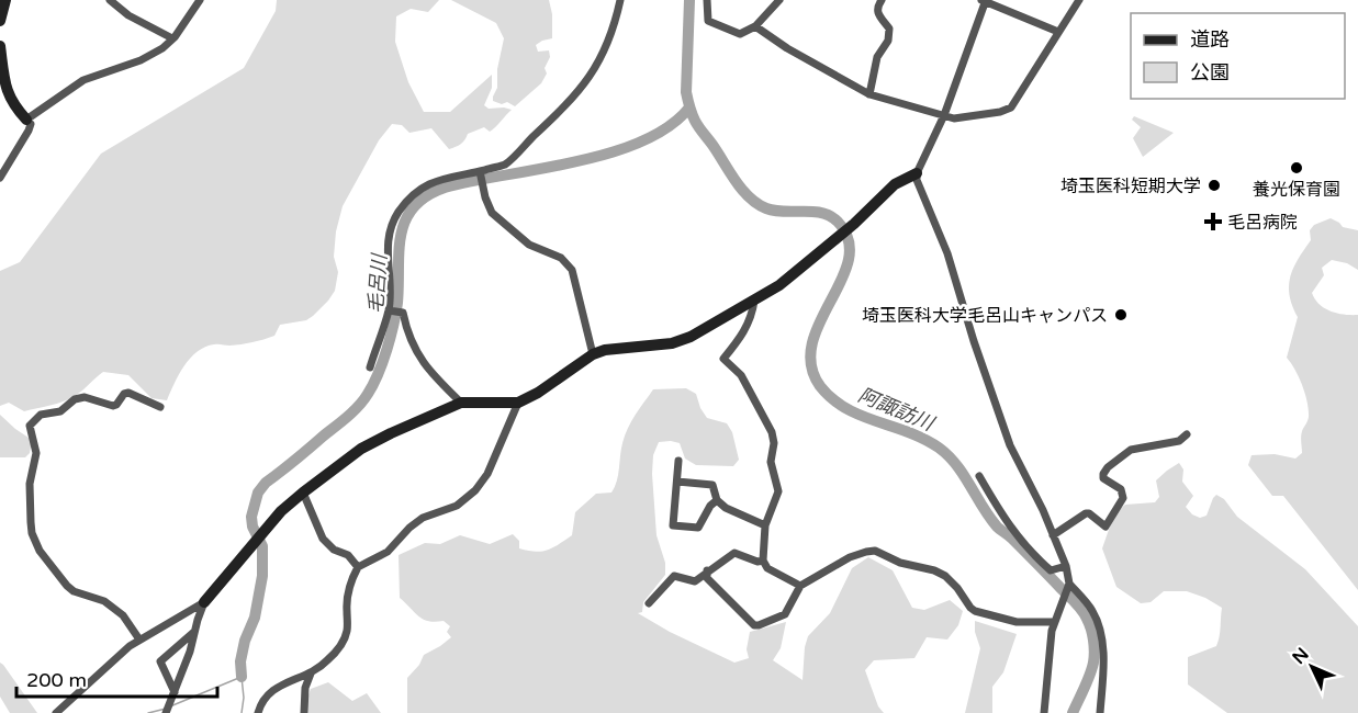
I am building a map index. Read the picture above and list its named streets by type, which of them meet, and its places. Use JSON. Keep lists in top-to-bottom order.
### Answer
{
  "water": ["毛呂川", "阿諏訪川"],
  "places": {
    "other": ["養光保育園", "埼玉医科短期大学", "埼玉医科大学毛呂山キャンパス"],
    "health": ["毛呂病院"]
  },
  "legend": ["道路", "公園"],
  "scale_bar": "200 m",
  "north": "top left"
}
